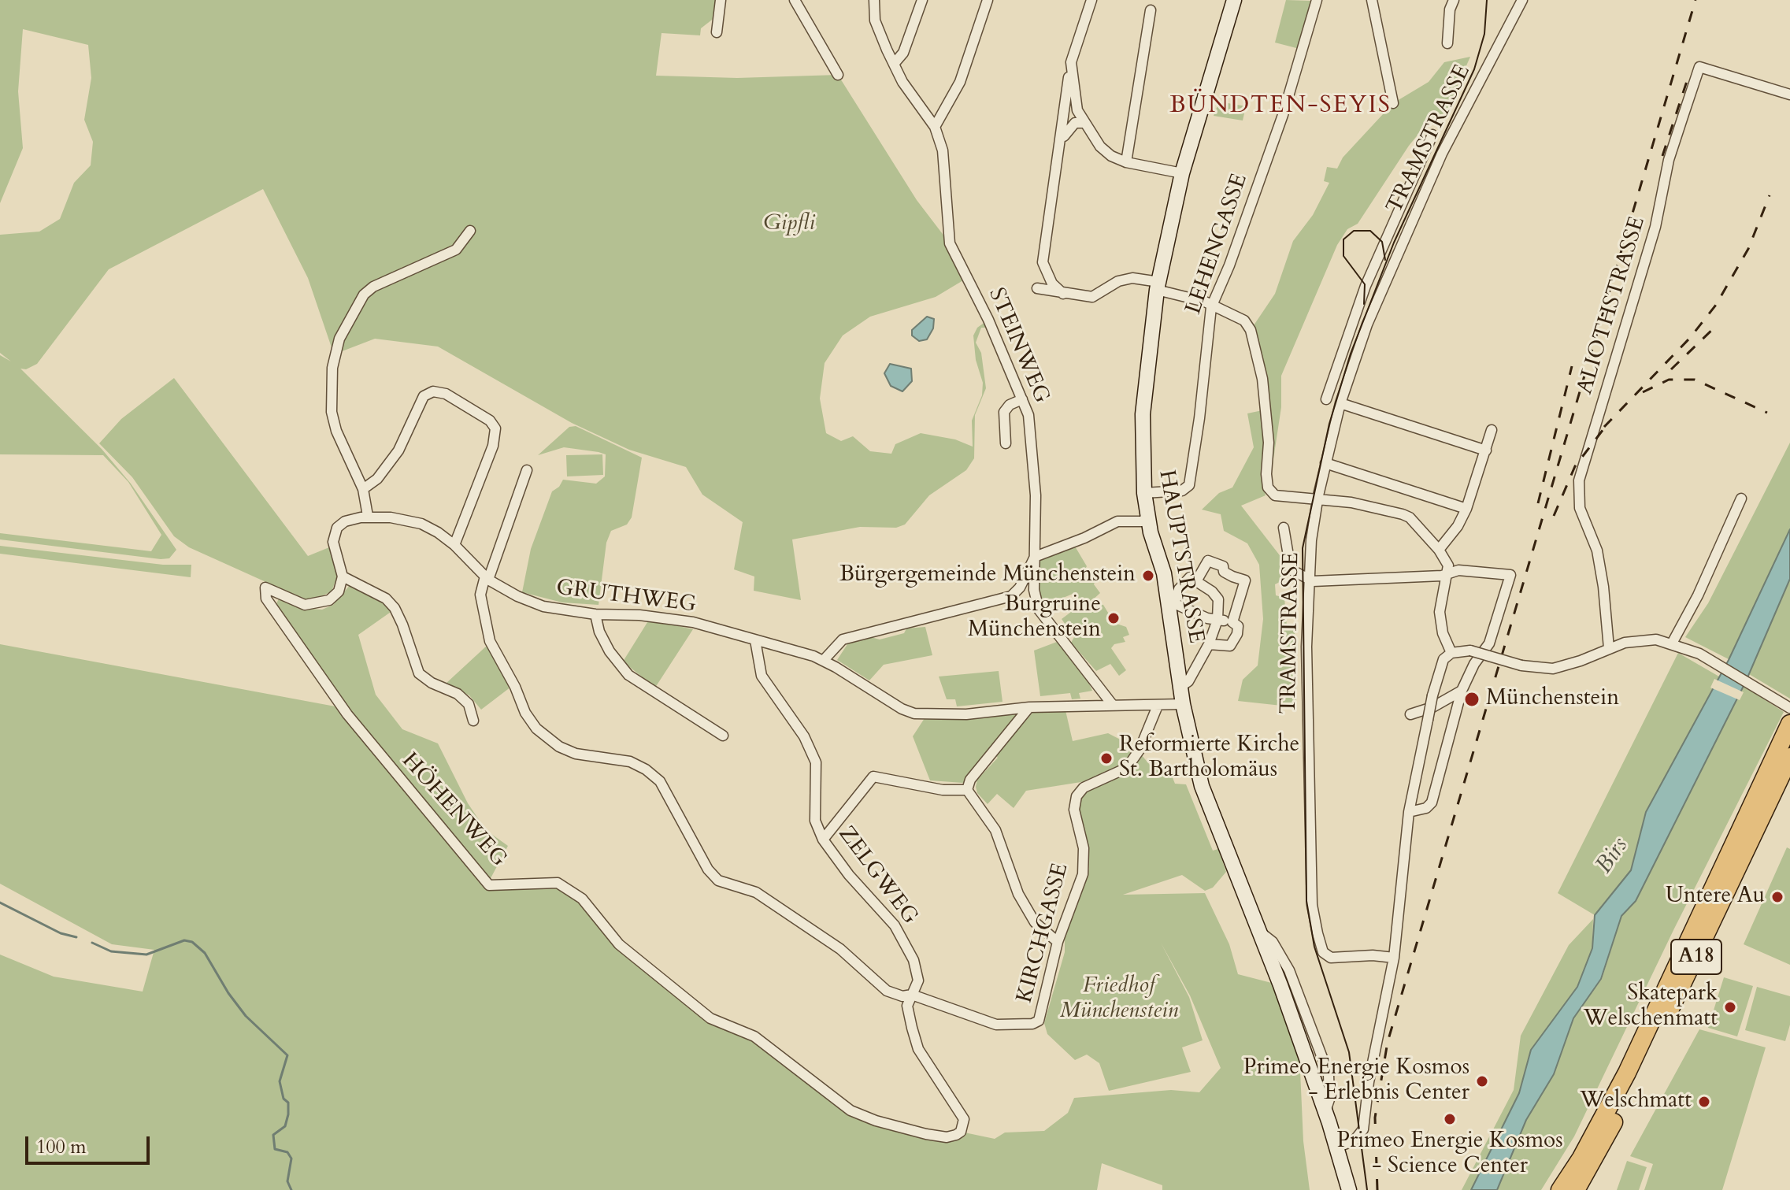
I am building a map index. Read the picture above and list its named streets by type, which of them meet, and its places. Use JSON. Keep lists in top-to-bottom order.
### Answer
{
  "streets": {
    "highway": ["A18"],
    "main road": ["HAUPTSTRASSE"],
    "street": [
      "TRAMSTRASSE",
      "LEHENGASSE",
      "ALIOTHSTRASSE",
      "STEINWEG",
      "GRUTHWEG",
      "HÖHENWEG",
      "ZELGWEG",
      "KIRCHGASSE"
    ]
  },
  "crossings": [
    ["LEHENGASSE", "HAUPTSTRASSE"],
    ["STEINWEG", "GRUTHWEG"],
    ["HAUPTSTRASSE", "GRUTHWEG"],
    ["GRUTHWEG", "HÖHENWEG"],
    ["GRUTHWEG", "ZELGWEG"],
    ["GRUTHWEG", "KIRCHGASSE"],
    ["HÖHENWEG", "ZELGWEG"],
    ["ZELGWEG", "KIRCHGASSE"]
  ],
  "districts": ["BÜNDTEN-SEYIS"],
  "water": ["Birs"],
  "parks": ["Gipfli", "Friedhof Münchenstein"],
  "places": [
    "Bürgergemeinde Münchenstein",
    "Burgruine Münchenstein",
    "Münchenstein",
    "Reformierte Kirche St. Bartholomäus",
    "Untere Au",
    "Skatepark Welschenmatt",
    "Primeo Energie Kosmos - Erlebnis Center",
    "Welschmatt",
    "Primeo Energie Kosmos - Science Center"
  ],
  "scale_bar": "100 m"
}
